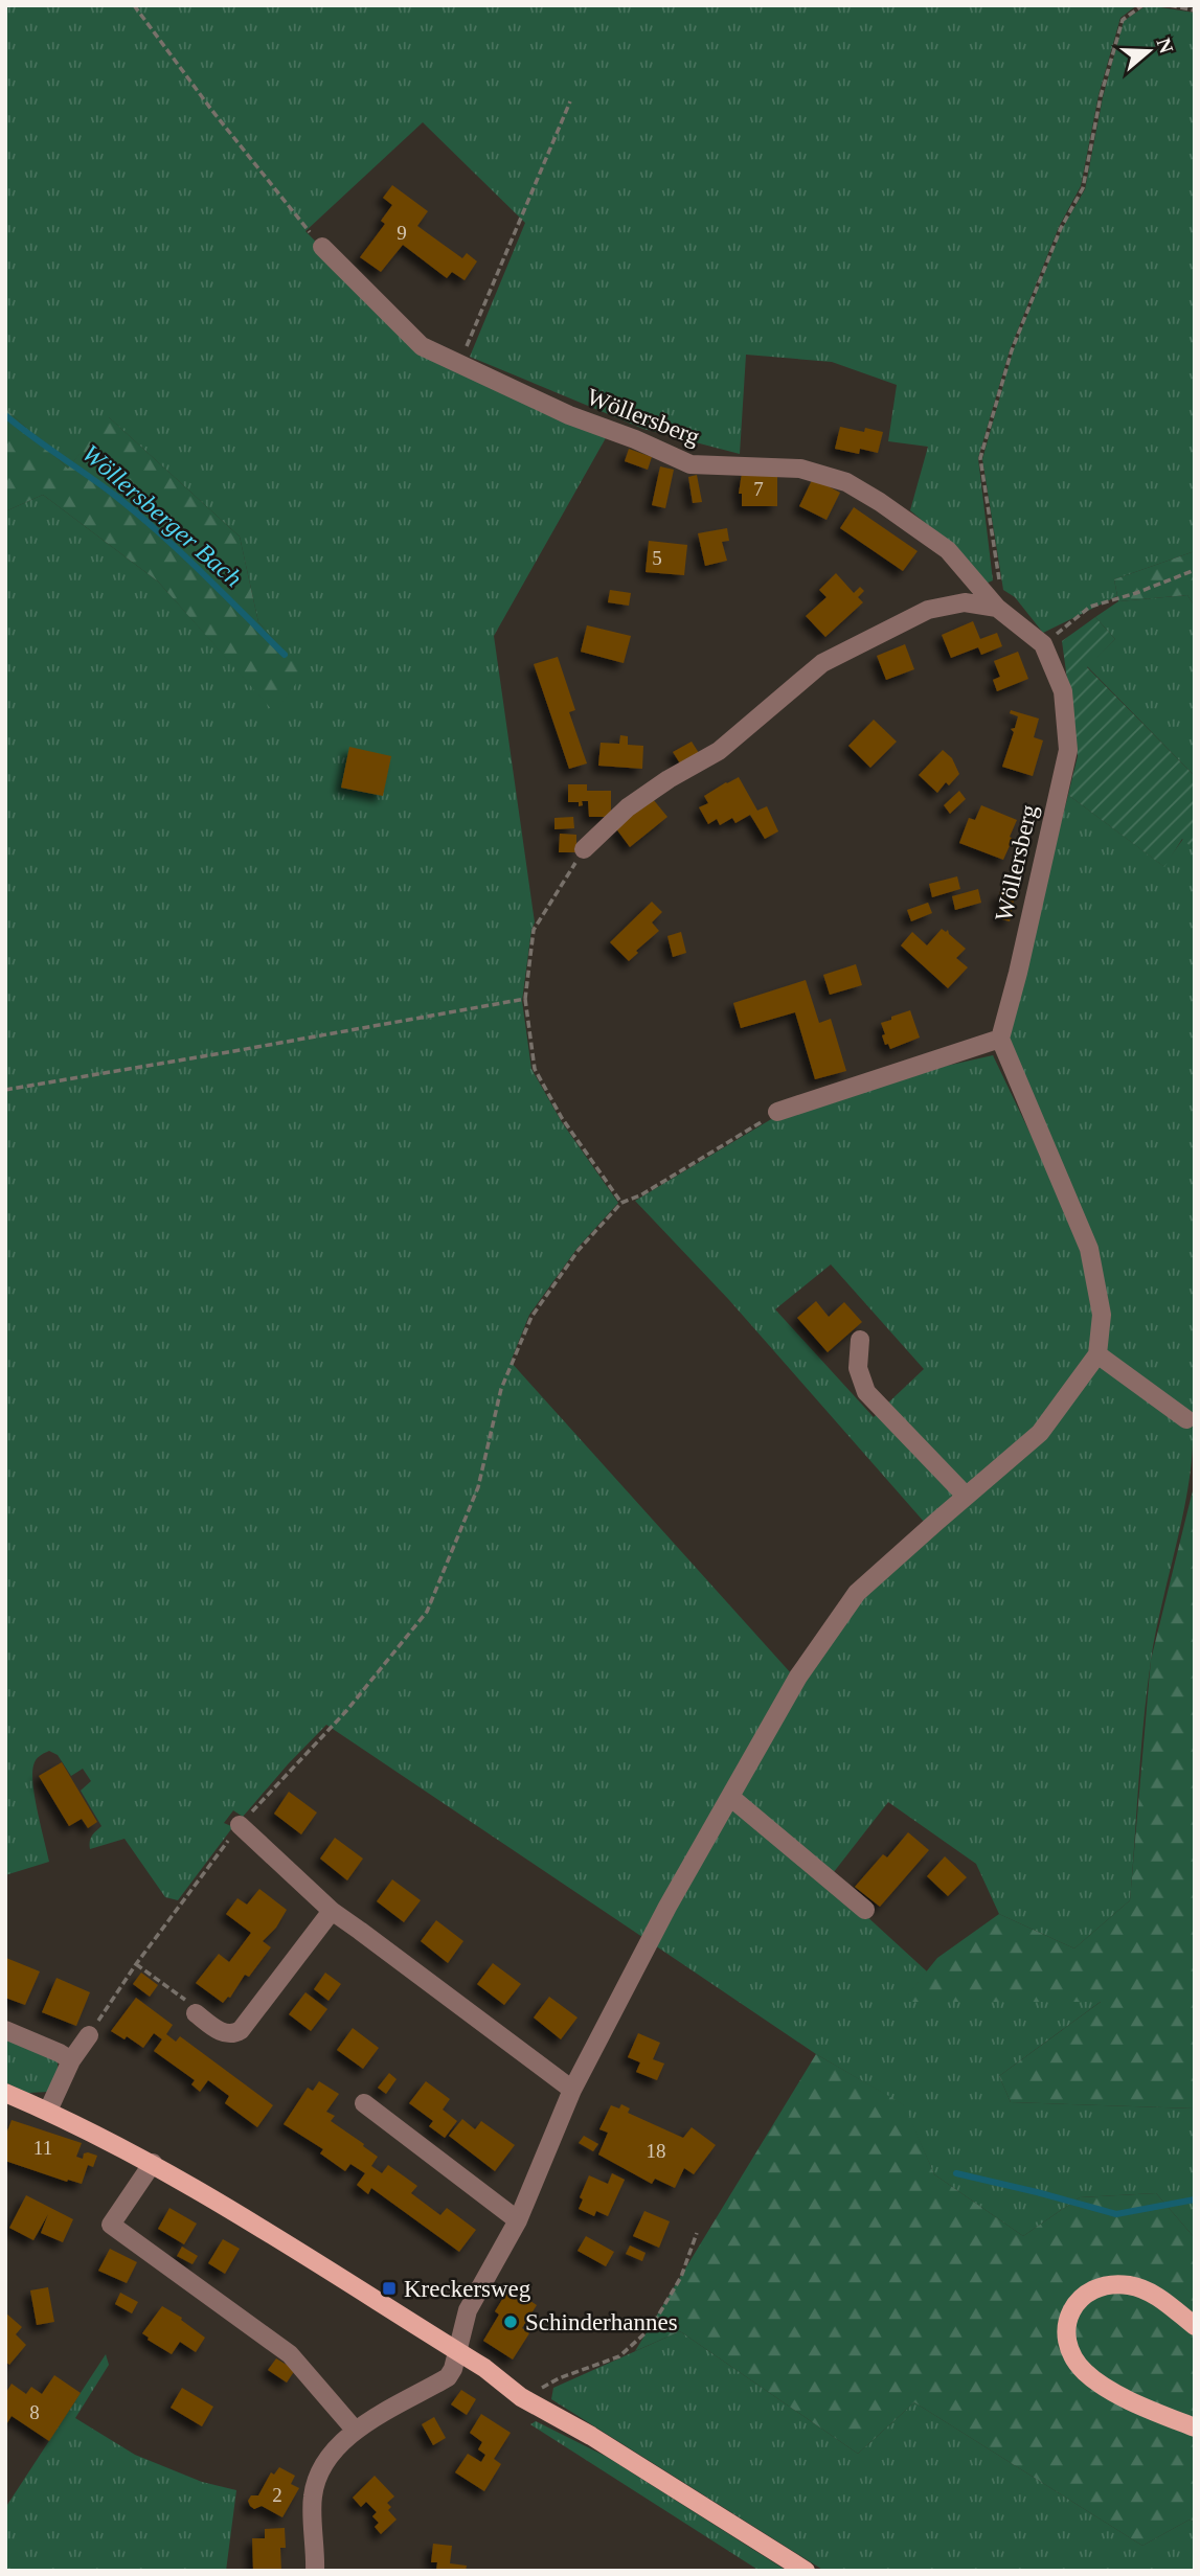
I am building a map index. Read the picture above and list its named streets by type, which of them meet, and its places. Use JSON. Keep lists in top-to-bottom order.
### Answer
{
  "streets": {
    "street": ["Wöllersberg"]
  },
  "water": ["Wöllersberger Bach"],
  "places": {
    "transit": ["Kreckersweg"],
    "other": ["Schinderhannes"]
  },
  "house_numbers": [
    "9",
    "7",
    "5",
    "11",
    "18",
    "8",
    "2"
  ],
  "north": "right"
}
